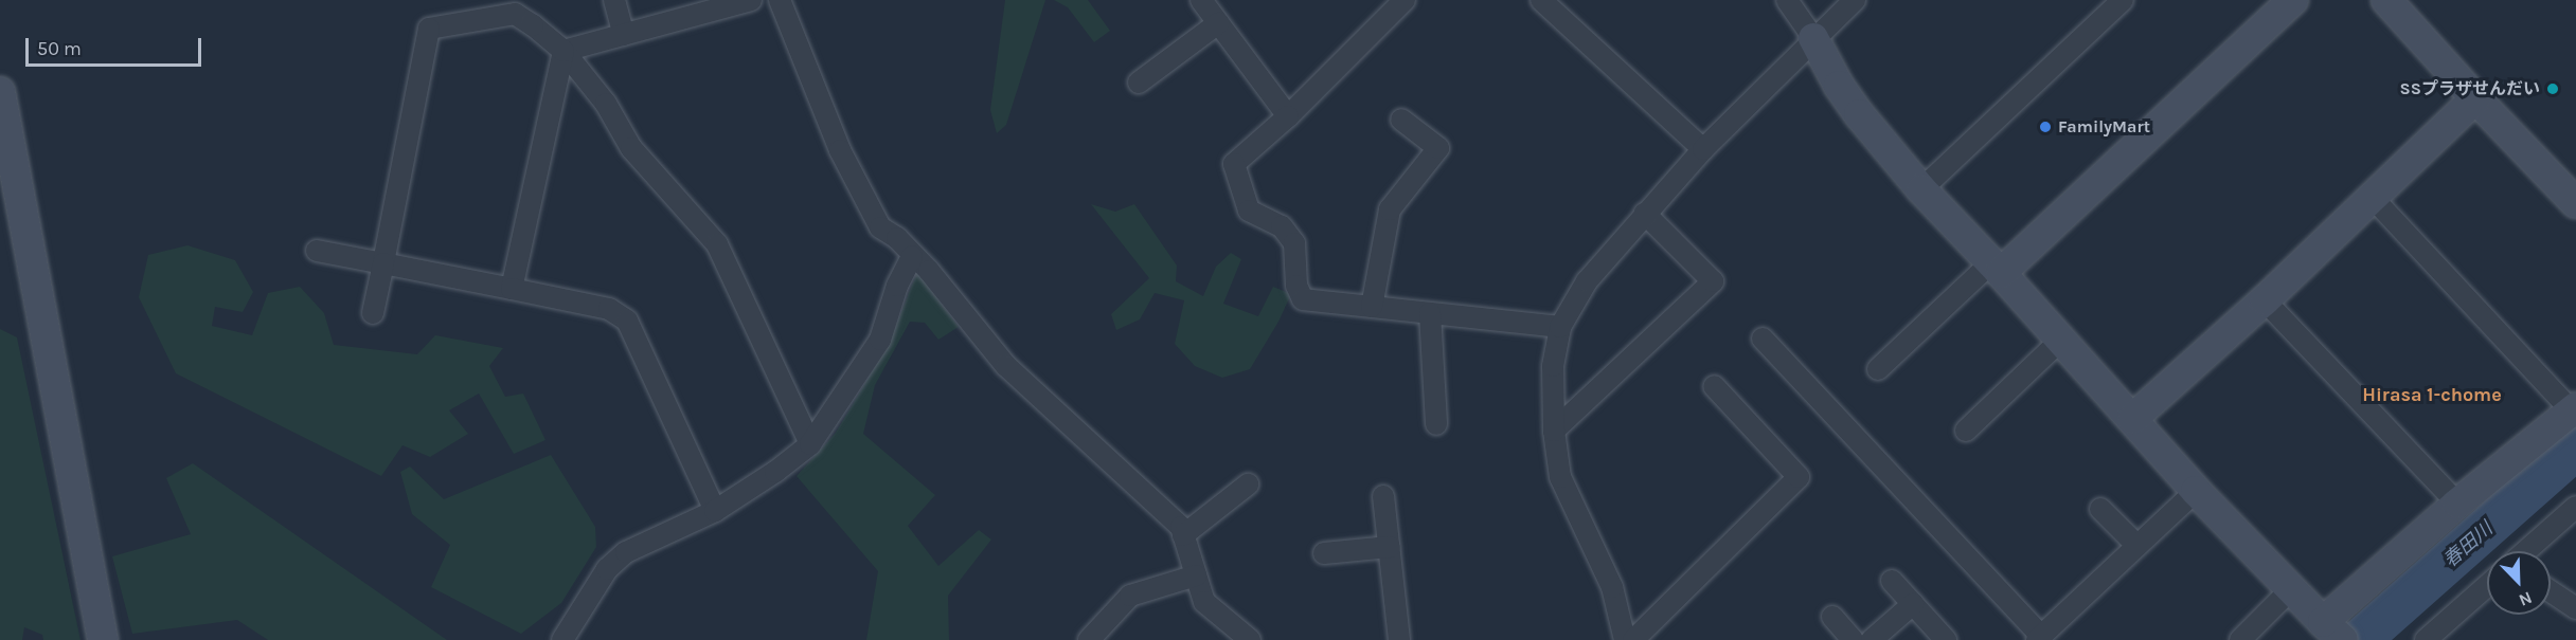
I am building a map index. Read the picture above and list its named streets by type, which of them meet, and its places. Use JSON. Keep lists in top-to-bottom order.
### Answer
{
  "districts": ["Hirasa 1-chome"],
  "water": ["春田川"],
  "places": ["SSプラザせんだい", "FamilyMart"],
  "scale_bar": "50 m",
  "north": "bottom right"
}
